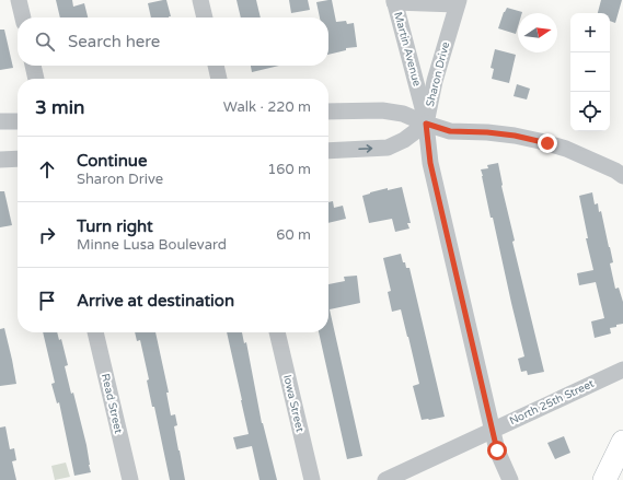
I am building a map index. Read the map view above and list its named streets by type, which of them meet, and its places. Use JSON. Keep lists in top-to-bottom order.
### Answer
{
  "streets": {
    "street": [
      "Martin Avenue",
      "Sharon Drive",
      "North 25th Street",
      "Read Street",
      "Iowa Street"
    ]
  },
  "crossings": [
    ["Martin Avenue", "Sharon Drive"],
    ["Sharon Drive", "North 25th Street"]
  ],
  "north": "right",
  "page": {
    "map_buttons": ["+", "−"],
    "search": "Search here",
    "heading": ["3 min", "Walk · 220 m"],
    "list": [
      ["Continue", "Sharon Drive", "160 m"],
      ["Turn right", "Minne Lusa Boulevard", "60 m"],
      "Arrive at destination"
    ]
  }
}
